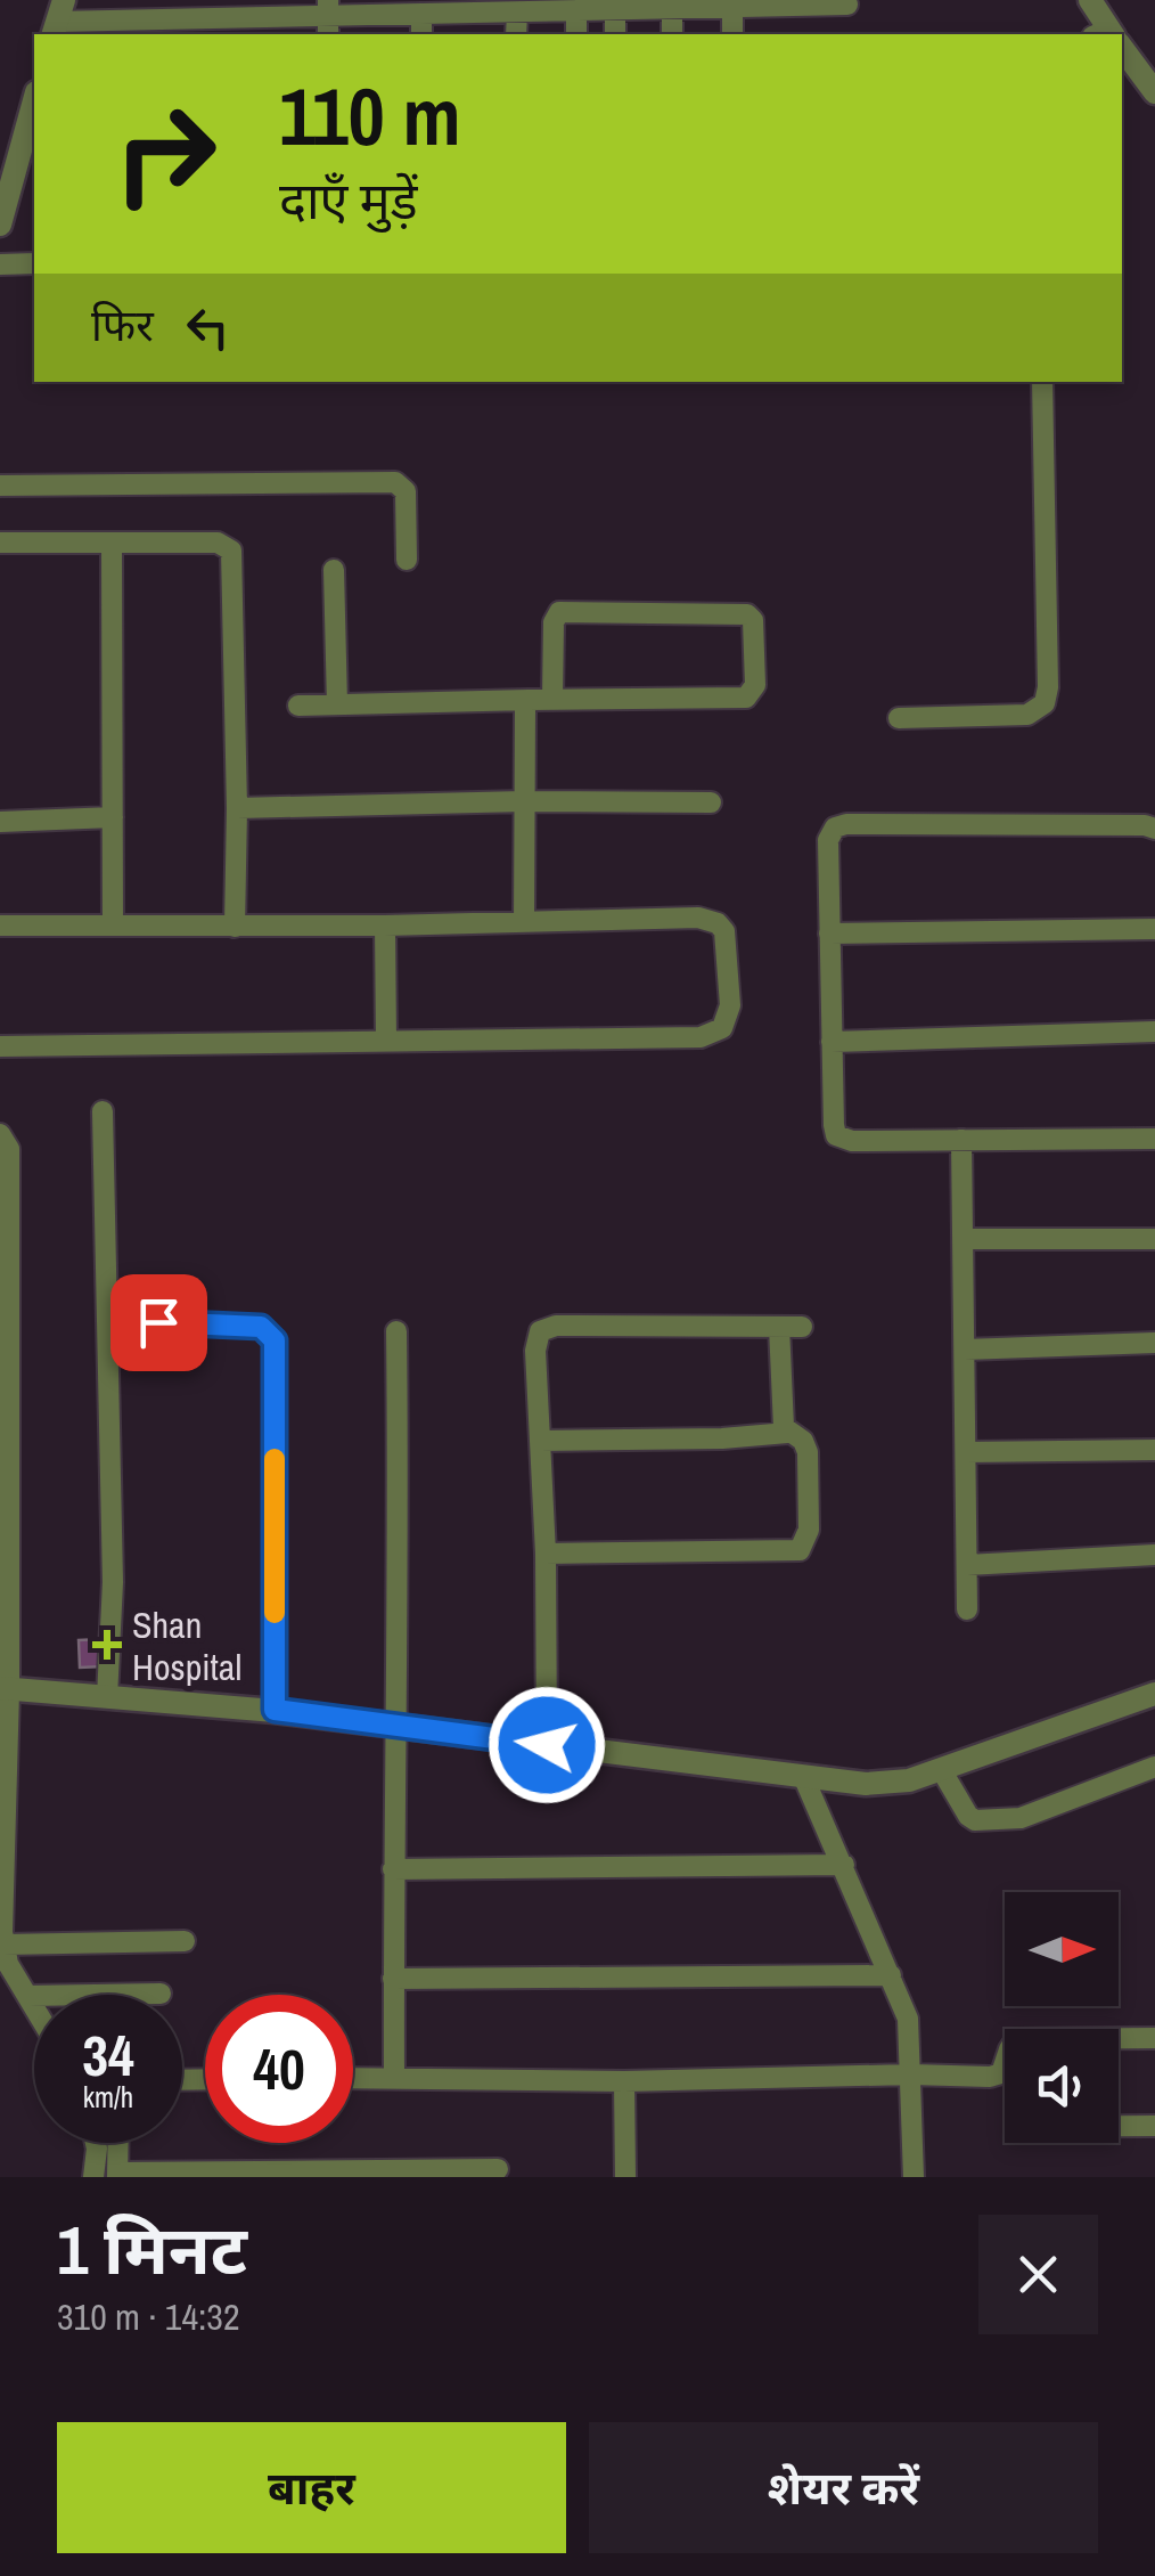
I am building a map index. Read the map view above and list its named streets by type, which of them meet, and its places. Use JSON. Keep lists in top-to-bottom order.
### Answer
{
  "places": {
    "health": ["Shan Hospital"]
  },
  "north": "right",
  "page": {
    "turn": ["110 m", "दाएँ मुड़ें"],
    "then": "फिर",
    "speed": "34 km/h",
    "limit": "40",
    "heading": ["1 मिनट", "310 m · 14:32"],
    "buttons": ["बाहर", "शेयर करें"]
  }
}
